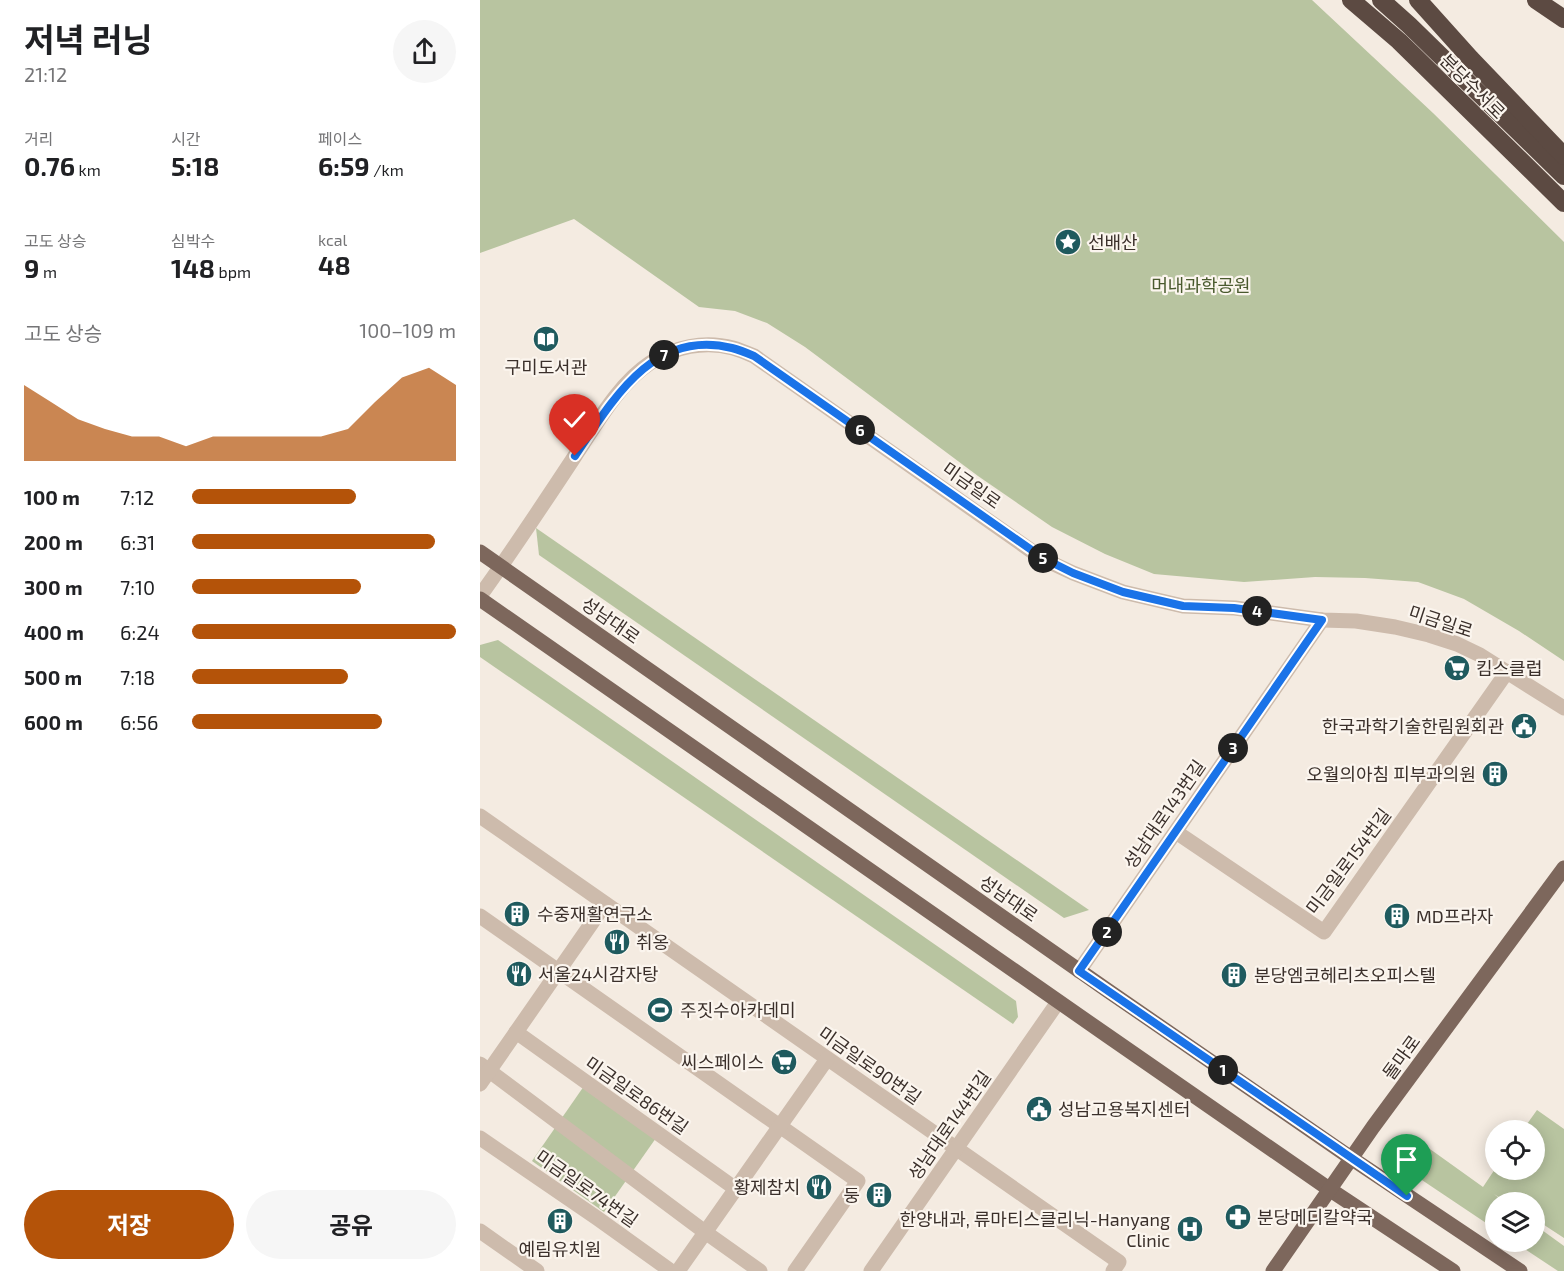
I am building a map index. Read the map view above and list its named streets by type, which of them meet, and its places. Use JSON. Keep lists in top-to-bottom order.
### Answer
{
  "streets": {
    "highway": ["분당수서로"],
    "main road": ["성남대로", "돌마로"],
    "street": [
      "미금일로",
      "성남대로143번길",
      "미금일로154번길",
      "미금일로90번길",
      "미금일로86번길",
      "성남대로144번길",
      "미금일로74번길"
    ]
  },
  "crossings": [
    ["미금일로", "성남대로"],
    ["미금일로", "성남대로143번길"],
    ["미금일로", "미금일로154번길"],
    ["성남대로", "성남대로143번길"],
    ["성남대로", "돌마로"],
    ["성남대로143번길", "미금일로154번길"],
    ["미금일로90번길", "성남대로144번길"]
  ],
  "parks": ["머내과학공원"],
  "places": {
    "place": ["선배산"],
    "library": ["구미도서관"],
    "supermarket": ["킴스클럽", "씨스페이스"],
    "public building": ["한국과학기술한림원회관", "성남고용복지센터"],
    "building": [
      "오월의아침 피부과의원",
      "수중재활연구소",
      "MD프라자",
      "분당엠코헤리츠오피스텔",
      "둥",
      "예림유치원"
    ],
    "restaurant": ["취옹", "서울24시감자탕", "황제참치"],
    "sports": ["주짓수아카데미"],
    "pharmacy": ["분당메디칼약국"],
    "hospital": ["한양내과, 류마티스클리닉-Hanyang Clinic"]
  },
  "page": {
    "heading": ["저녁 러닝", "21:12"],
    "stats": [
      ["거리", "0.76 km"],
      ["시간", "5:18"],
      ["페이스", "6:59 /km"],
      ["고도 상승", "9 m"],
      ["심박수", "148 bpm"],
      ["kcal", "48"]
    ],
    "chart": ["고도 상승", "100–109 m"],
    "pins": [
      "7",
      "6",
      "5",
      "4",
      "3",
      "2",
      "1"
    ],
    "list": [
      {
        "name": "100 m",
        "note": "7:12"
      },
      {
        "name": "200 m",
        "note": "6:31"
      },
      {
        "name": "300 m",
        "note": "7:10"
      },
      {
        "name": "400 m",
        "note": "6:24"
      },
      {
        "name": "500 m",
        "note": "7:18"
      },
      {
        "name": "600 m",
        "note": "6:56"
      }
    ],
    "buttons": ["저장", "공유"]
  }
}
